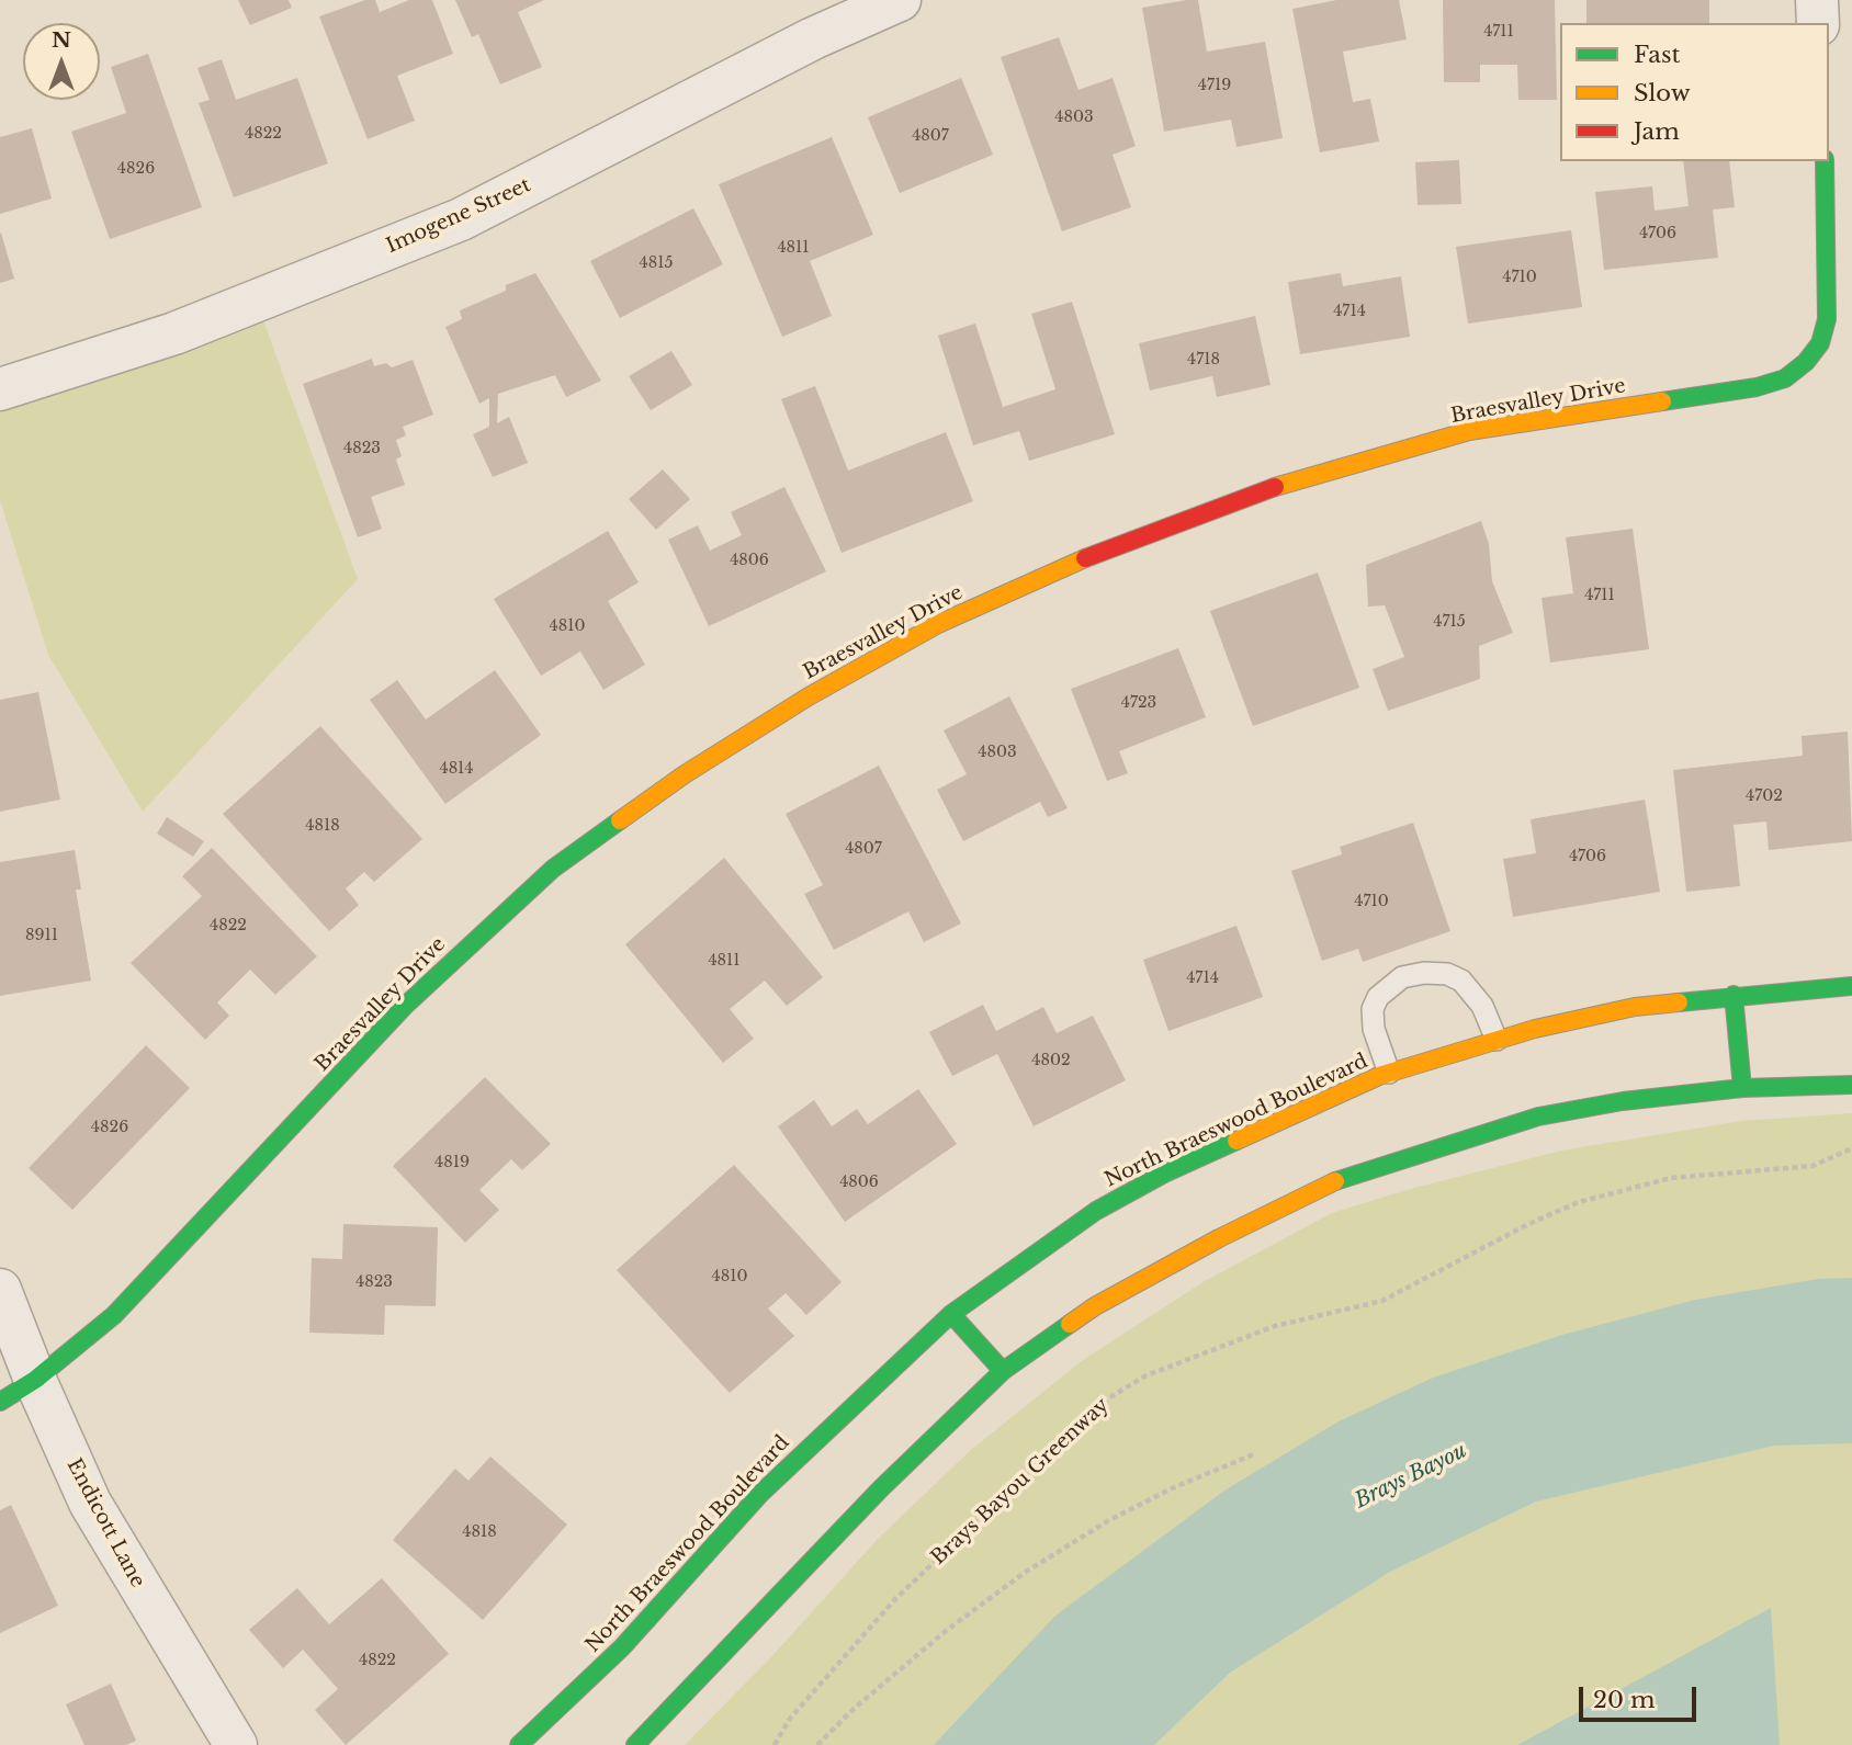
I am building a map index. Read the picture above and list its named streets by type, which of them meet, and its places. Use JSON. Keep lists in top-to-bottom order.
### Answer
{
  "streets": {
    "main road": ["Braesvalley Drive", "North Braeswood Boulevard"],
    "street": ["Imogene Street", "Endicott Lane"],
    "path": ["Brays Bayou Greenway"]
  },
  "crossings": [
    ["Braesvalley Drive", "Endicott Lane"]
  ],
  "water": ["Brays Bayou"],
  "house_numbers": [
    "4711",
    "4719",
    "4803",
    "4822",
    "4807",
    "4826",
    "4706",
    "4811",
    "4815",
    "4710",
    "4714",
    "4718",
    "4823",
    "4806",
    "4711",
    "4715",
    "4810",
    "4723",
    "4803",
    "4814",
    "4702",
    "4818",
    "4807",
    "4706",
    "4710",
    "4822",
    "8911",
    "4811",
    "4714",
    "4802",
    "4826",
    "4819",
    "4806",
    "4810",
    "4823",
    "4818",
    "4822"
  ],
  "legend": ["Fast", "Slow", "Jam"],
  "scale_bar": "20 m",
  "north": "top"
}
